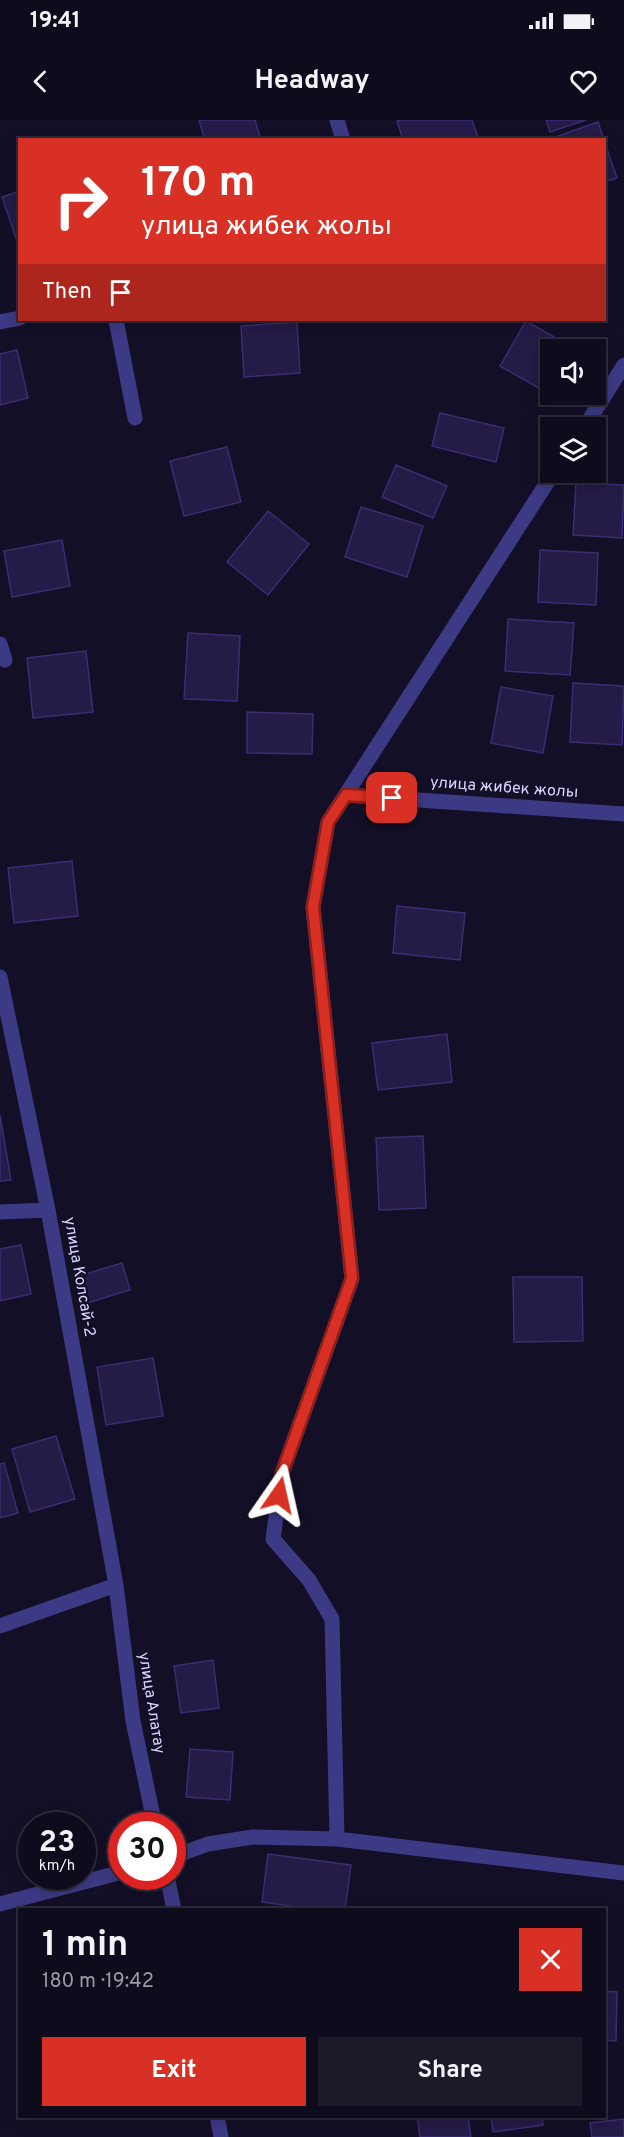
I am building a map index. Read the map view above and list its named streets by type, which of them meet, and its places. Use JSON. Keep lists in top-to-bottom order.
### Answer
{
  "streets": {
    "street": ["улица жибек жолы", "улица Колсай-2", "улица Алатау"]
  },
  "crossings": [
    ["улица Колсай-2", "улица Алатау"]
  ],
  "page": {
    "status": "19:41",
    "header": "Headway",
    "turn": ["170 m", "улица жибек жолы"],
    "then": "Then",
    "speed": "23 km/h",
    "limit": "30",
    "heading": ["1 min", "180 m · 19:42"],
    "buttons": ["Exit", "Share"]
  }
}
